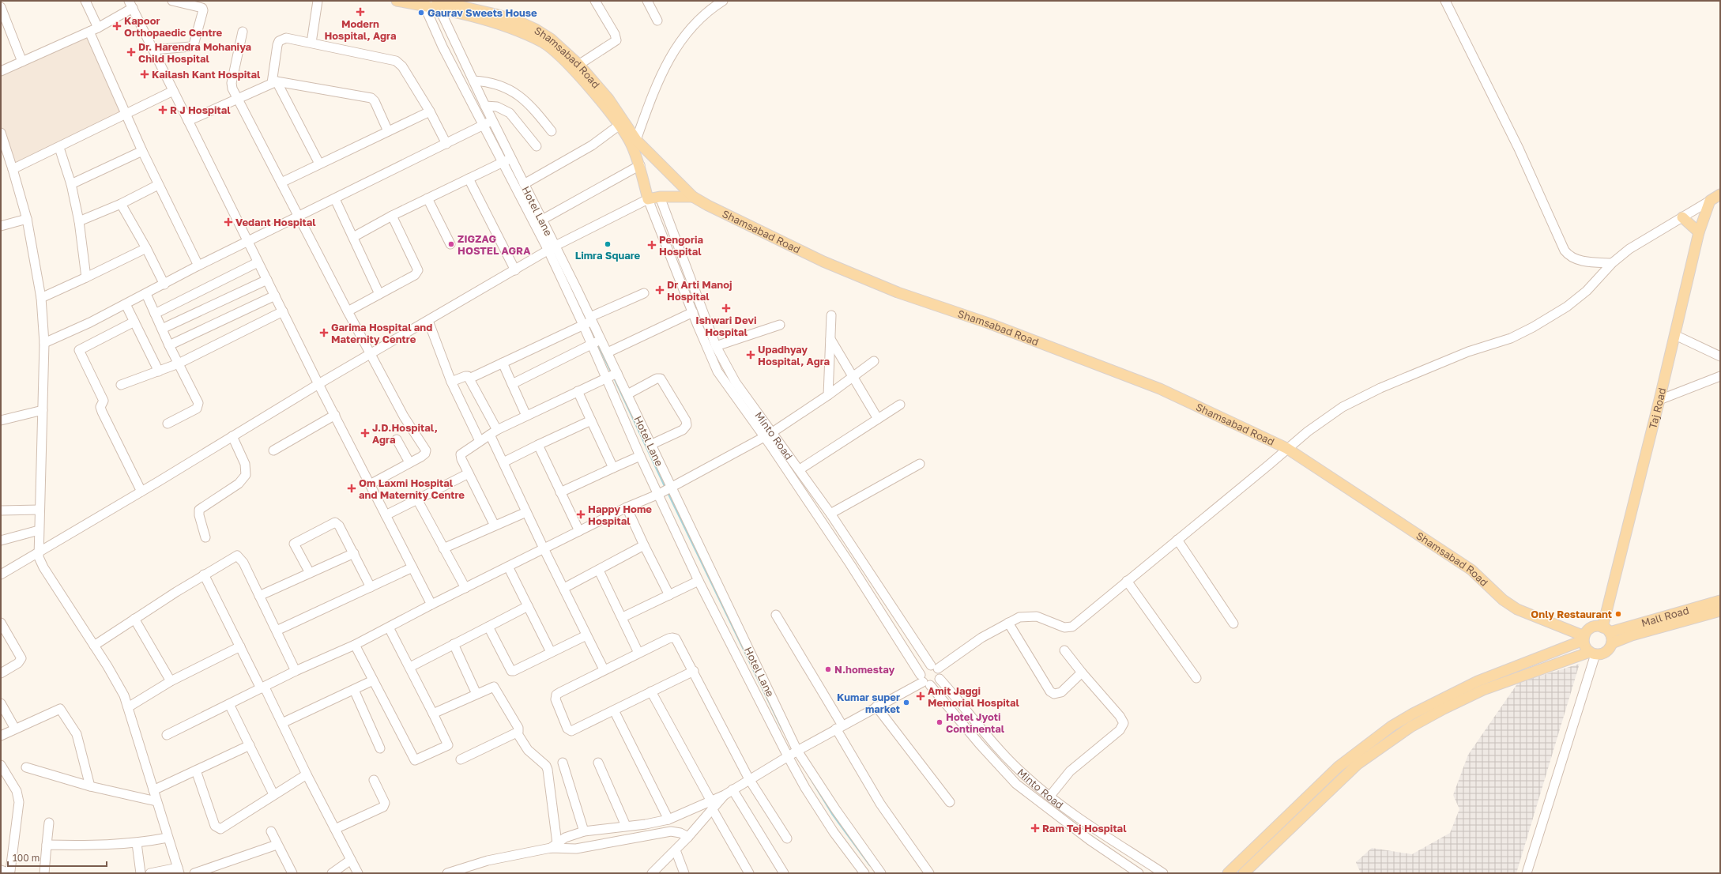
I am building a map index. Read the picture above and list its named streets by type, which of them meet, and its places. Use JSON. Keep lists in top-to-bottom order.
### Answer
{
  "streets": {
    "main road": [
      "Shamsabad Road",
      "Taj Road",
      "Minto Road",
      "Mall Road"
    ],
    "street": ["Hotel Lane"]
  },
  "crossings": [
    ["Shamsabad Road", "Taj Road"],
    ["Shamsabad Road", "Minto Road"],
    ["Shamsabad Road", "Mall Road"],
    ["Taj Road", "Mall Road"]
  ],
  "places": {
    "health": [
      "Modern Hospital, Agra",
      "Kapoor Orthopaedic Centre",
      "Dr. Harendra Mohaniya Child Hospital",
      "Kailash Kant Hospital",
      "R J Hospital",
      "Vedant Hospital",
      "Pengoria Hospital",
      "Dr Arti Manoj Hospital",
      "Ishwari Devi Hospital",
      "Garima Hospital and Maternity Centre",
      "Upadhyay Hospital, Agra",
      "J.D.Hospital, Agra",
      "Om Laxmi Hospital and Maternity Centre",
      "Happy Home Hospital",
      "Amit Jaggi Memorial Hospital",
      "Ram Tej Hospital"
    ],
    "other": [
      "Gaurav Sweets House",
      "ZIGZAG HOSTEL AGRA",
      "Limra Square",
      "Only Restaurant",
      "N.homestay",
      "Kumar super market",
      "Hotel Jyoti Continental"
    ]
  },
  "scale_bar": "100 m"
}
